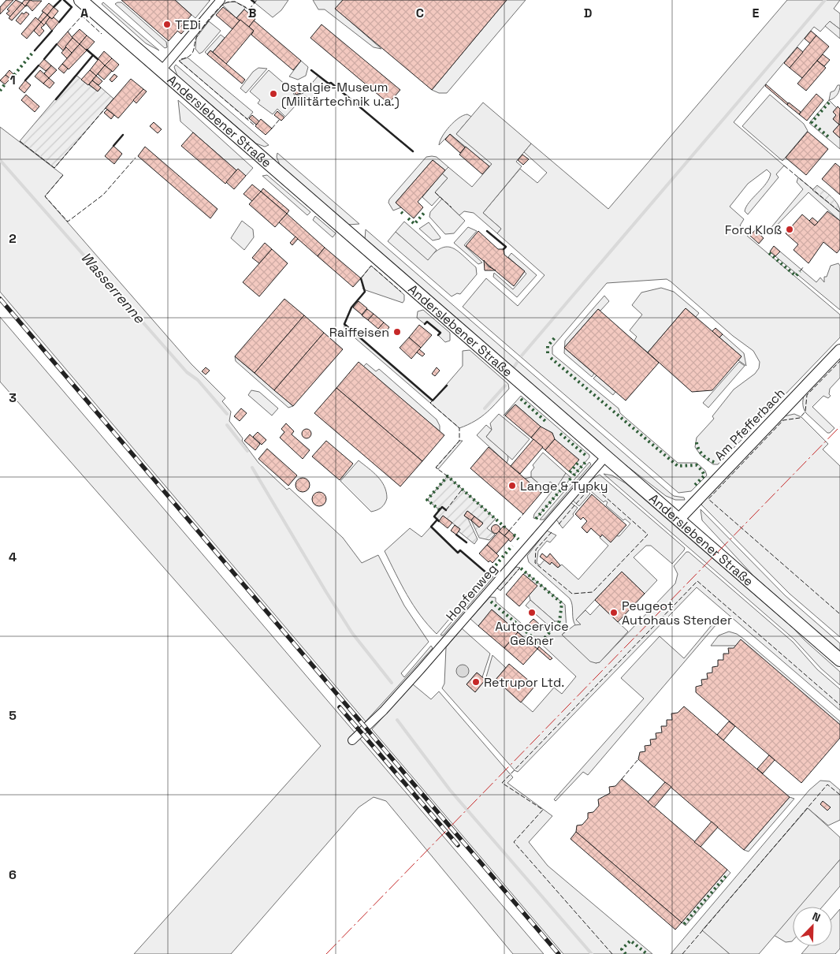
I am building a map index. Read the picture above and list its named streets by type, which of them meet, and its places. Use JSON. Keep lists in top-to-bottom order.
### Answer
{
  "streets": {
    "main road": ["Anderslebener Straße"],
    "street": ["Am Pfefferbach", "Hopfenweg"]
  },
  "crossings": [
    ["Anderslebener Straße", "Am Pfefferbach"],
    ["Anderslebener Straße", "Hopfenweg"]
  ],
  "water": ["Wasserrenne"],
  "places": [
    "TEDi",
    "Ostalgie-Museum (Militärtechnik u.a.)",
    "Ford Kloß",
    "Raiffeisen",
    "Lange & Typky",
    "Autocervice Geßner",
    "Peugeot Autohaus Stender",
    "Retrupor Ltd."
  ],
  "north": "top right",
  "grid": {
    "columns": [
      "A",
      "B",
      "C",
      "D",
      "E"
    ],
    "rows": [
      "1",
      "2",
      "3",
      "4",
      "5",
      "6"
    ]
  }
}
